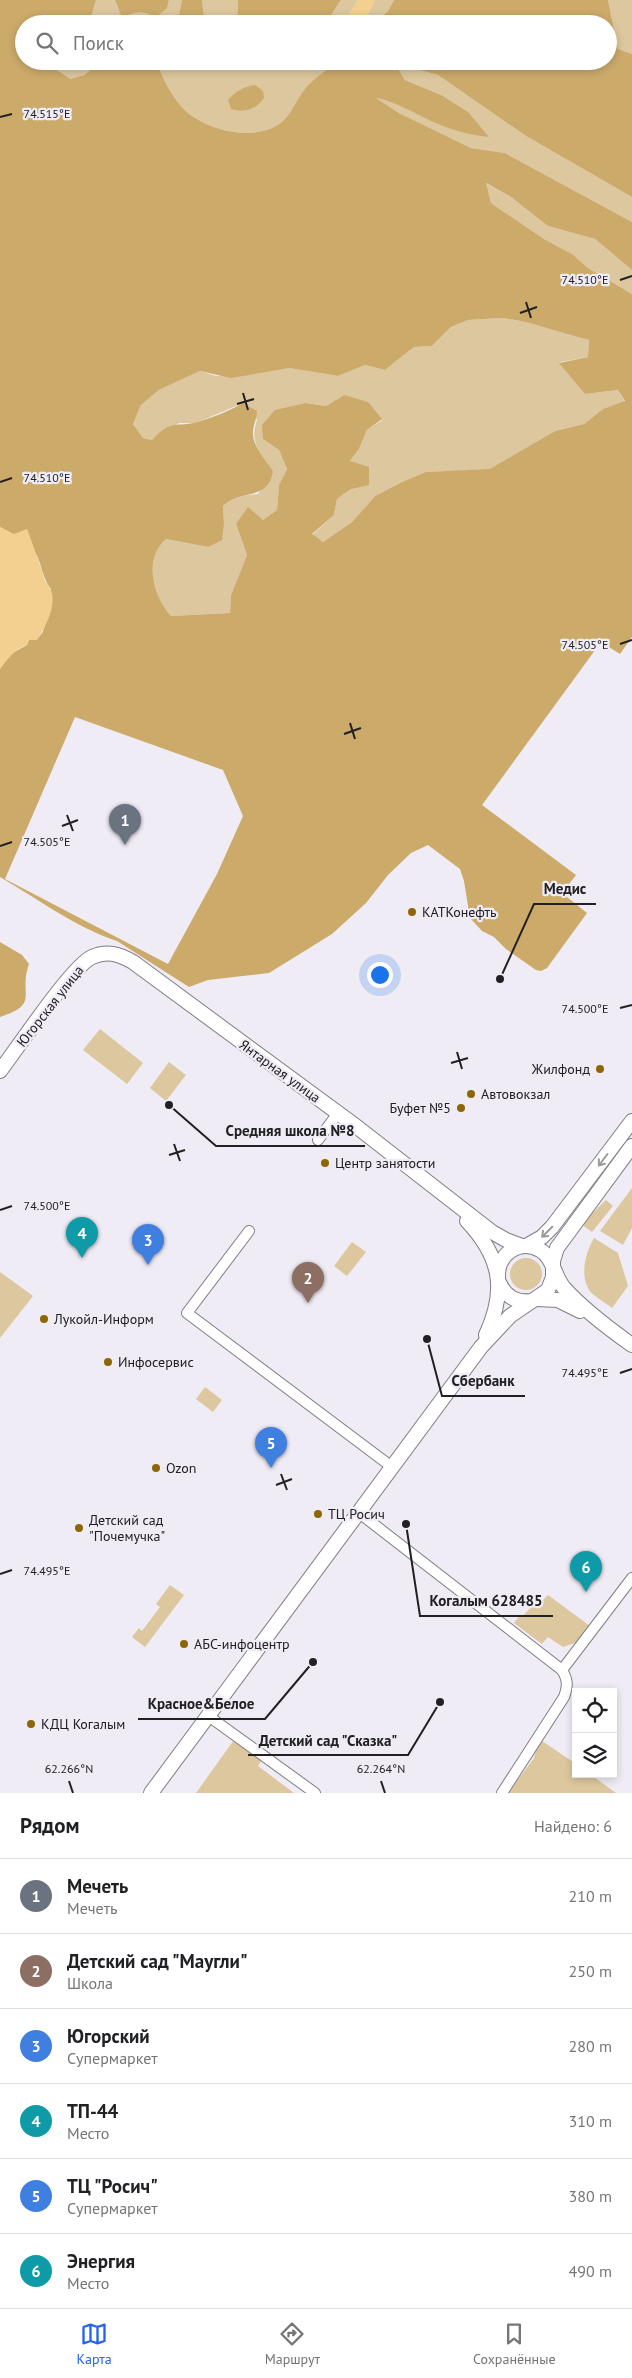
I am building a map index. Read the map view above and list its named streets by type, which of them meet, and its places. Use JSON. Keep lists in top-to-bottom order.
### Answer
{
  "streets": {
    "main road": ["Югорская улица", "Янтарная улица"]
  },
  "crossings": [
    ["Югорская улица", "Янтарная улица"]
  ],
  "places": [
    "КАТКонефть",
    "Медис",
    "Жилфонд",
    "Автовокзал",
    "Средняя школа №8",
    "Буфет №5",
    "Центр занятости",
    "Лукойл-Информ",
    "Сбербанк",
    "Инфосервис",
    "Ozon",
    "ТЦ Росич",
    "Когалым 628485",
    "Детский сад \"Почемучка\"",
    "АБС-инфоцентр",
    "Красное&Белое",
    "Детский сад \"Сказка\"",
    "КДЦ Когалым"
  ],
  "page": {
    "search": "Поиск",
    "pins": [
      "1",
      "4",
      "3",
      "2",
      "5",
      "6"
    ],
    "heading": ["Рядом", "Найдено: 6"],
    "list": [
      {
        "mark": "1",
        "name": "Мечеть",
        "note": "Мечеть",
        "value": "210 m"
      },
      {
        "mark": "2",
        "name": "Детский сад \"Маугли\"",
        "note": "Школа",
        "value": "250 m"
      },
      {
        "mark": "3",
        "name": "Югорский",
        "note": "Супермаркет",
        "value": "280 m"
      },
      {
        "mark": "4",
        "name": "ТП-44",
        "note": "Место",
        "value": "310 m"
      },
      {
        "mark": "5",
        "name": "ТЦ \"Росич\"",
        "note": "Супермаркет",
        "value": "380 m"
      },
      {
        "mark": "6",
        "name": "Энергия",
        "note": "Место",
        "value": "490 m"
      }
    ],
    "nav": ["Карта", "Маршрут", "Сохранённые"]
  },
  "coordinates": [
    "74.515°E",
    "74.510°E",
    "74.505°E",
    "74.500°E",
    "74.495°E",
    "62.266°N",
    "62.264°N"
  ]
}
